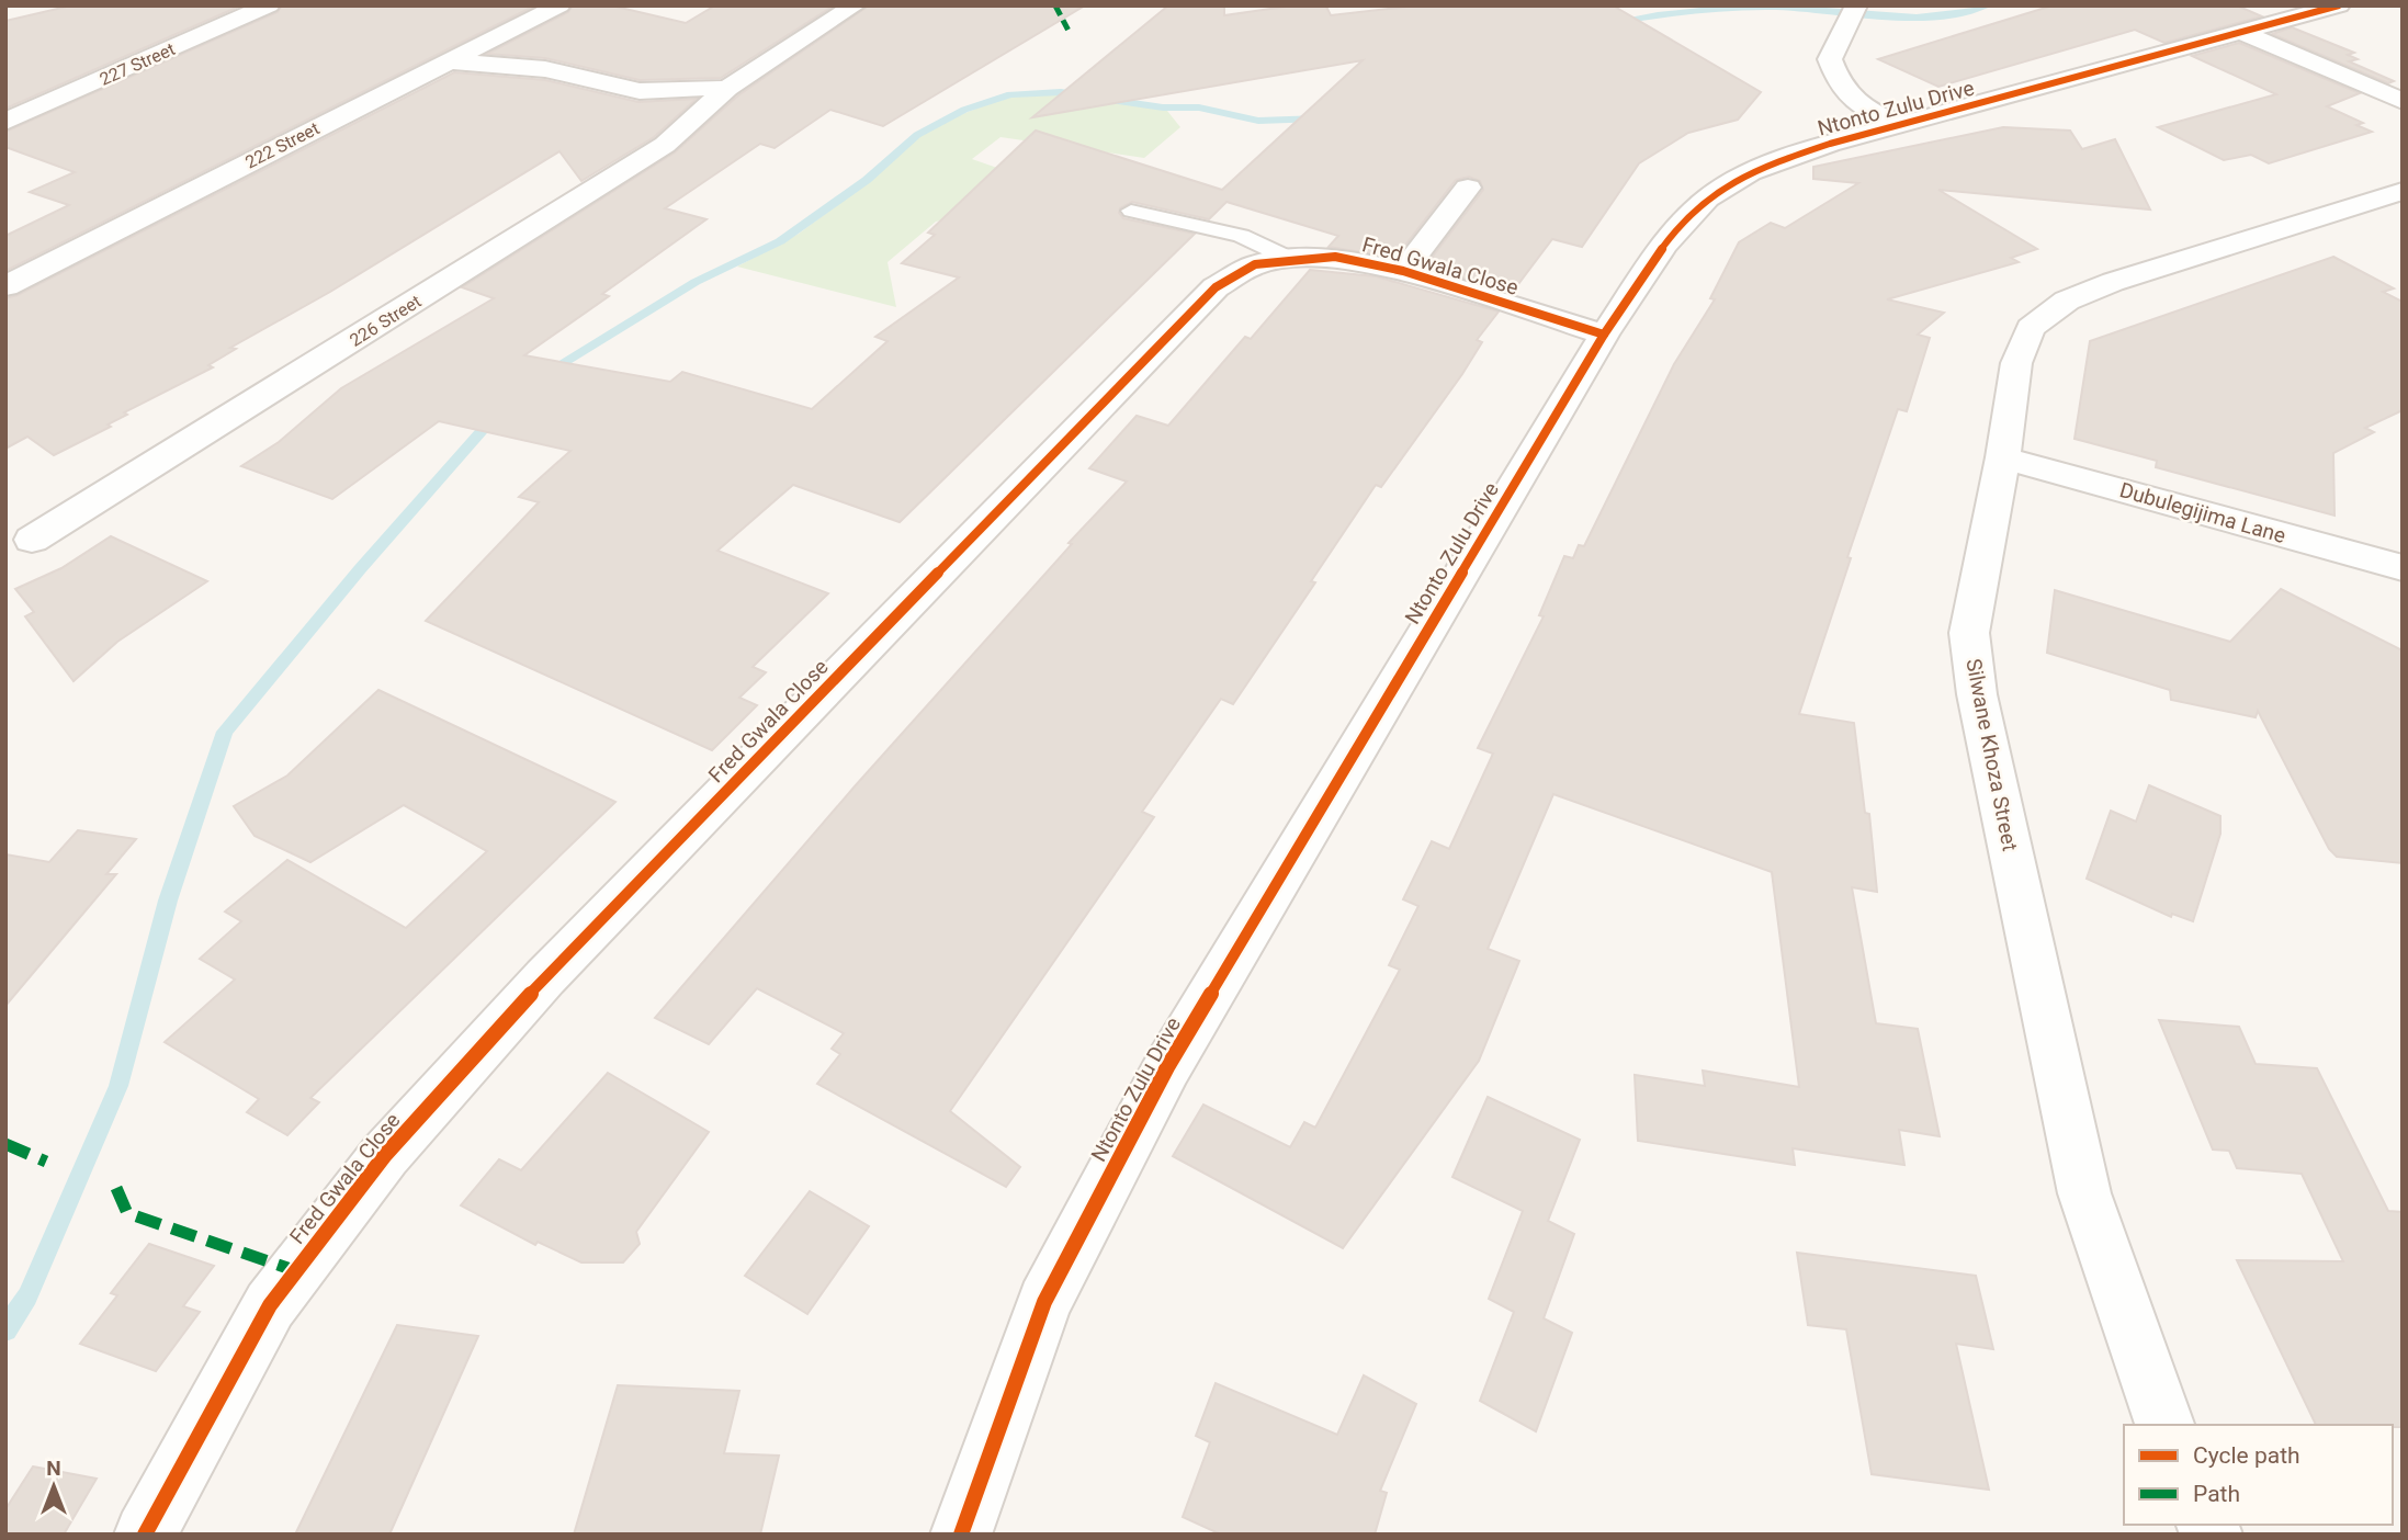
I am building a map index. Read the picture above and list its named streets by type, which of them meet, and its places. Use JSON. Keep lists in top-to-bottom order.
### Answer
{
  "streets": {
    "street": [
      "227 Street",
      "Ntonto Zulu Drive",
      "222 Street",
      "Fred Gwala Close",
      "226 Street",
      "Dubulegijima Lane",
      "Silwane Khoza Street"
    ]
  },
  "crossings": [
    ["Ntonto Zulu Drive", "Fred Gwala Close"],
    ["Dubulegijima Lane", "Silwane Khoza Street"]
  ],
  "legend": ["Cycle path", "Path"],
  "north": "top"
}
